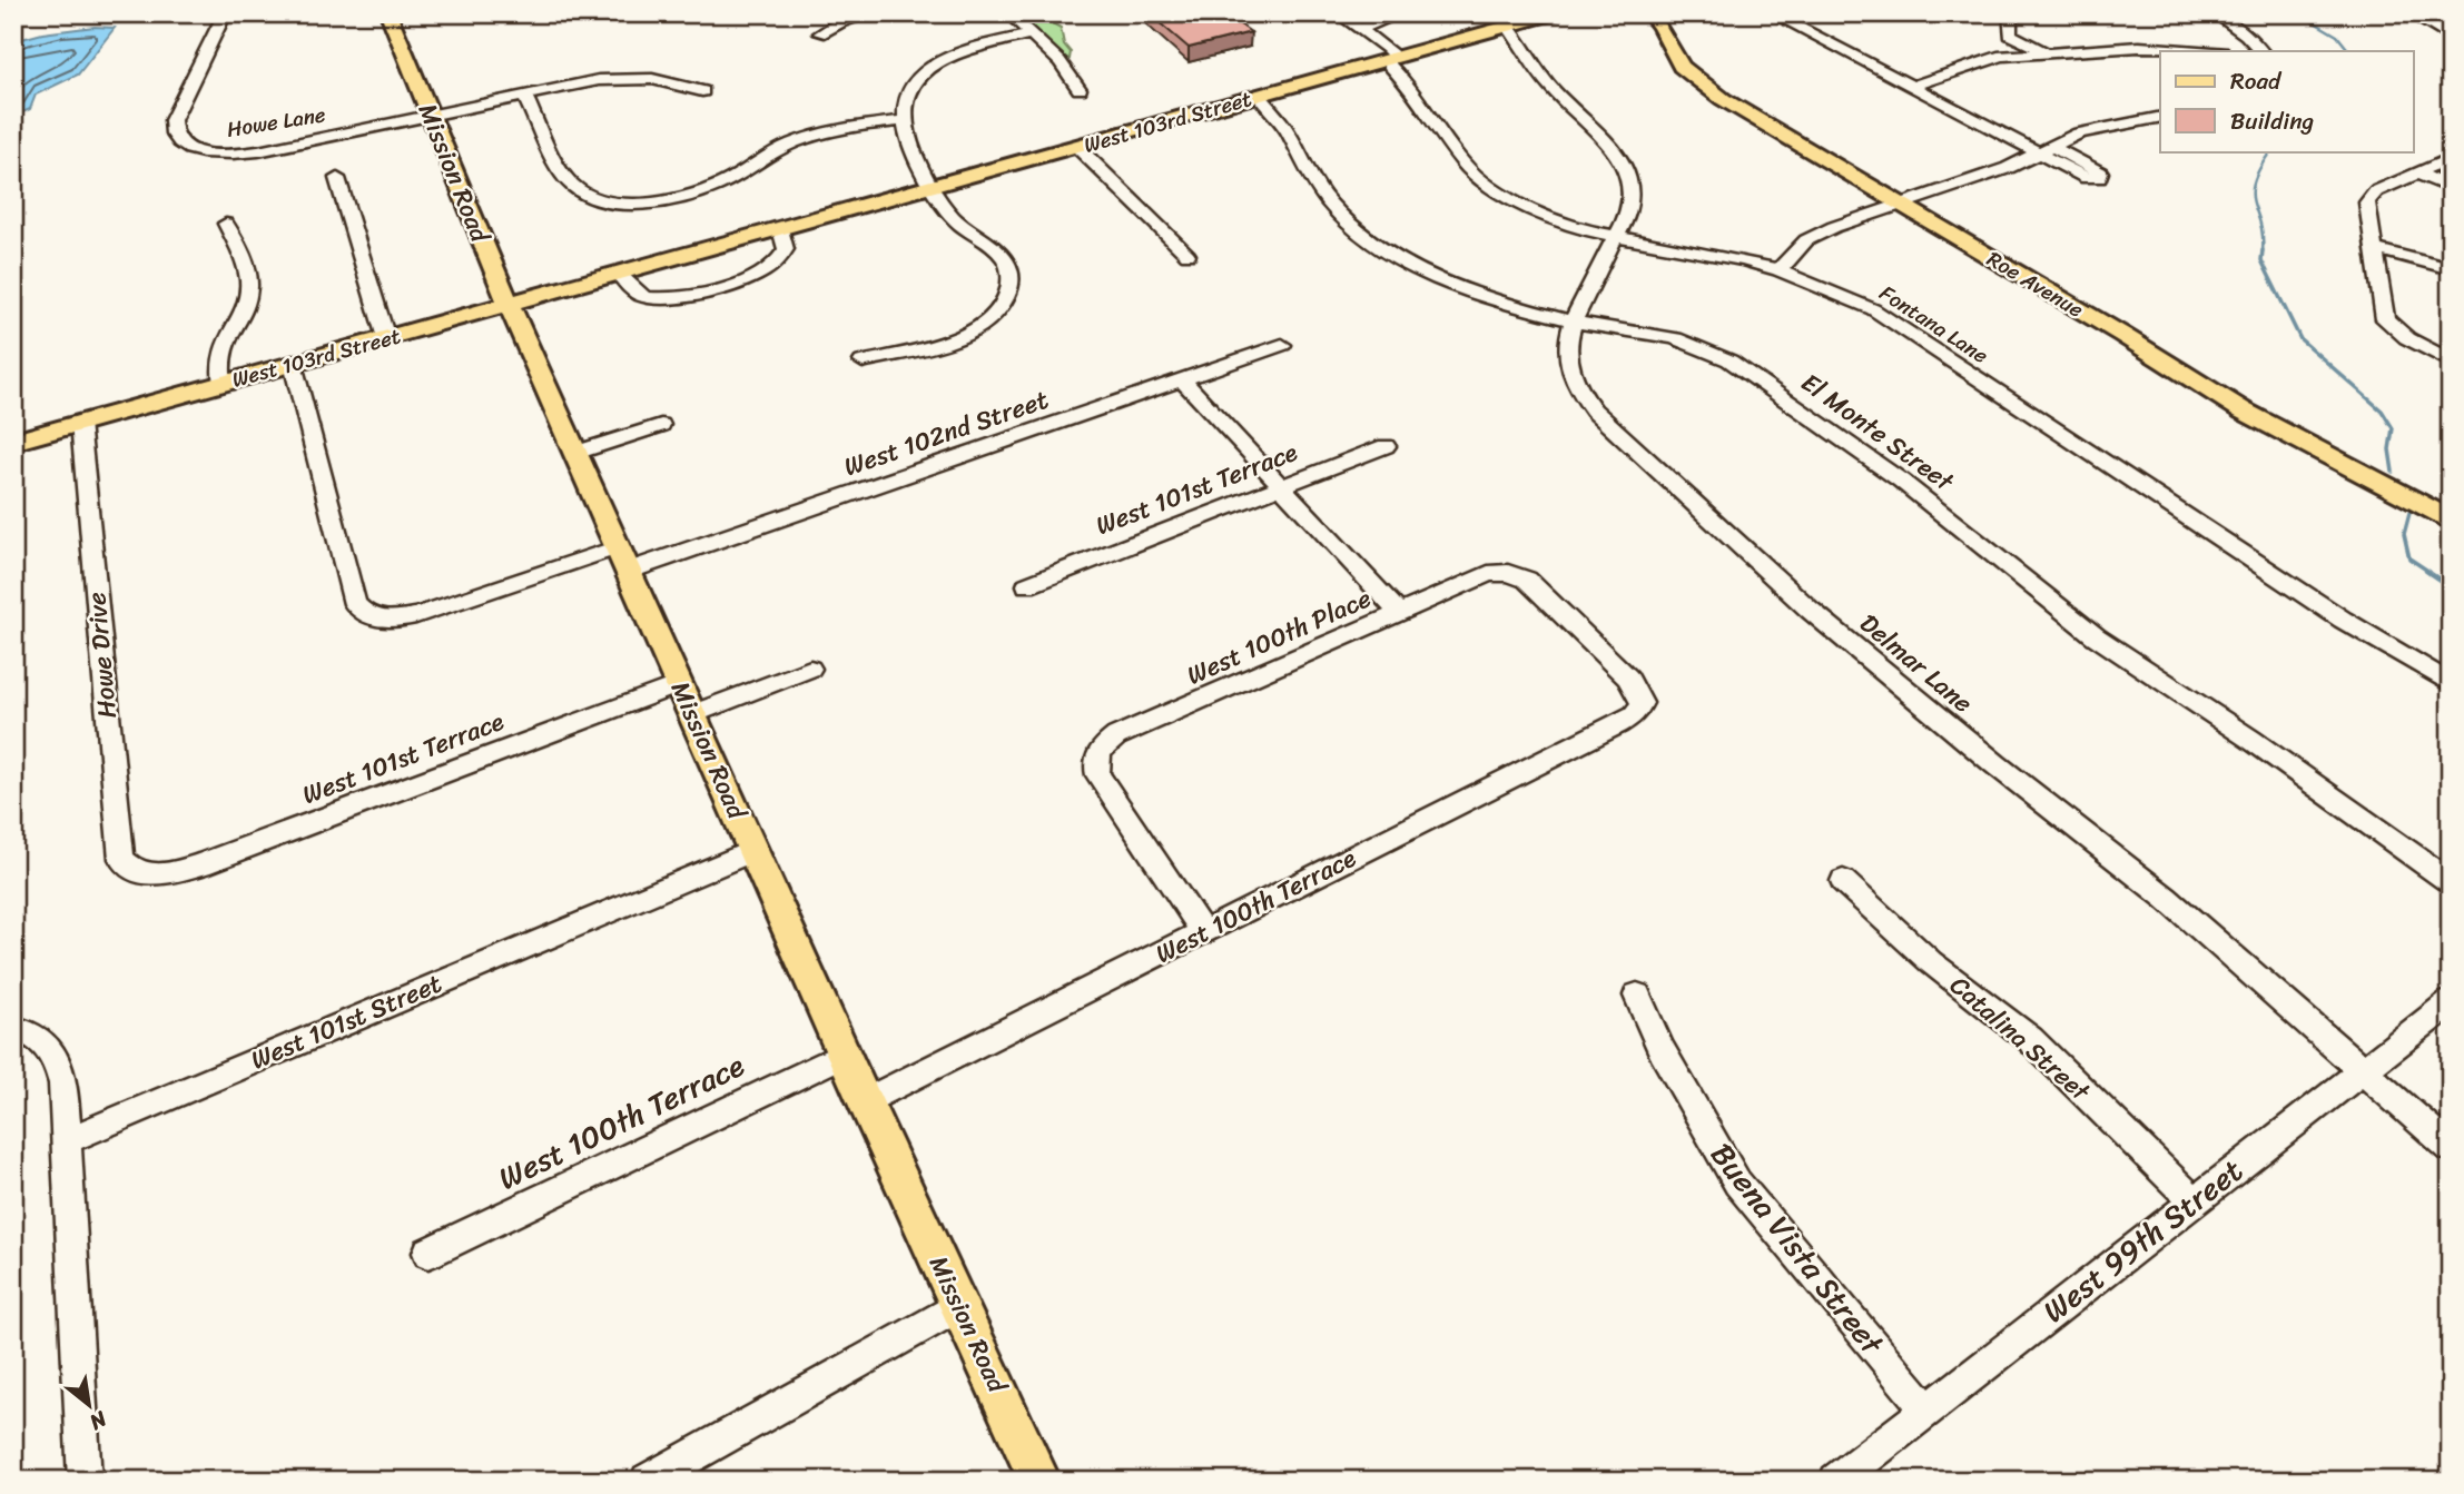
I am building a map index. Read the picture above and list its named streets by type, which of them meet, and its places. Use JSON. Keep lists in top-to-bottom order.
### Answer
{
  "streets": {
    "main road": ["West 103rd Street", "Mission Road", "Roe Avenue"],
    "street": [
      "Howe Lane",
      "Fontana Lane",
      "El Monte Street",
      "West 102nd Street",
      "West 101st Terrace",
      "West 100th Place",
      "Howe Drive",
      "Delmar Lane",
      "West 100th Terrace",
      "West 101st Street",
      "Catalina Street",
      "West 99th Street",
      "Buena Vista Street"
    ]
  },
  "crossings": [
    ["Howe Lane", "Mission Road"],
    ["West 103rd Street", "Mission Road"],
    ["West 103rd Street", "Fontana Lane"],
    ["West 103rd Street", "El Monte Street"],
    ["West 103rd Street", "West 102nd Street"],
    ["West 103rd Street", "Howe Drive"],
    ["West 103rd Street", "Delmar Lane"],
    ["Mission Road", "West 102nd Street"],
    ["Mission Road", "West 101st Terrace"],
    ["Mission Road", "West 100th Terrace"],
    ["Mission Road", "West 101st Street"],
    ["Fontana Lane", "Delmar Lane"],
    ["El Monte Street", "Delmar Lane"],
    ["West 101st Terrace", "Howe Drive"],
    ["West 100th Place", "West 100th Terrace"],
    ["Delmar Lane", "West 99th Street"],
    ["Catalina Street", "West 99th Street"],
    ["West 99th Street", "Buena Vista Street"]
  ],
  "legend": ["Road", "Building"],
  "north": "bottom right"
}
